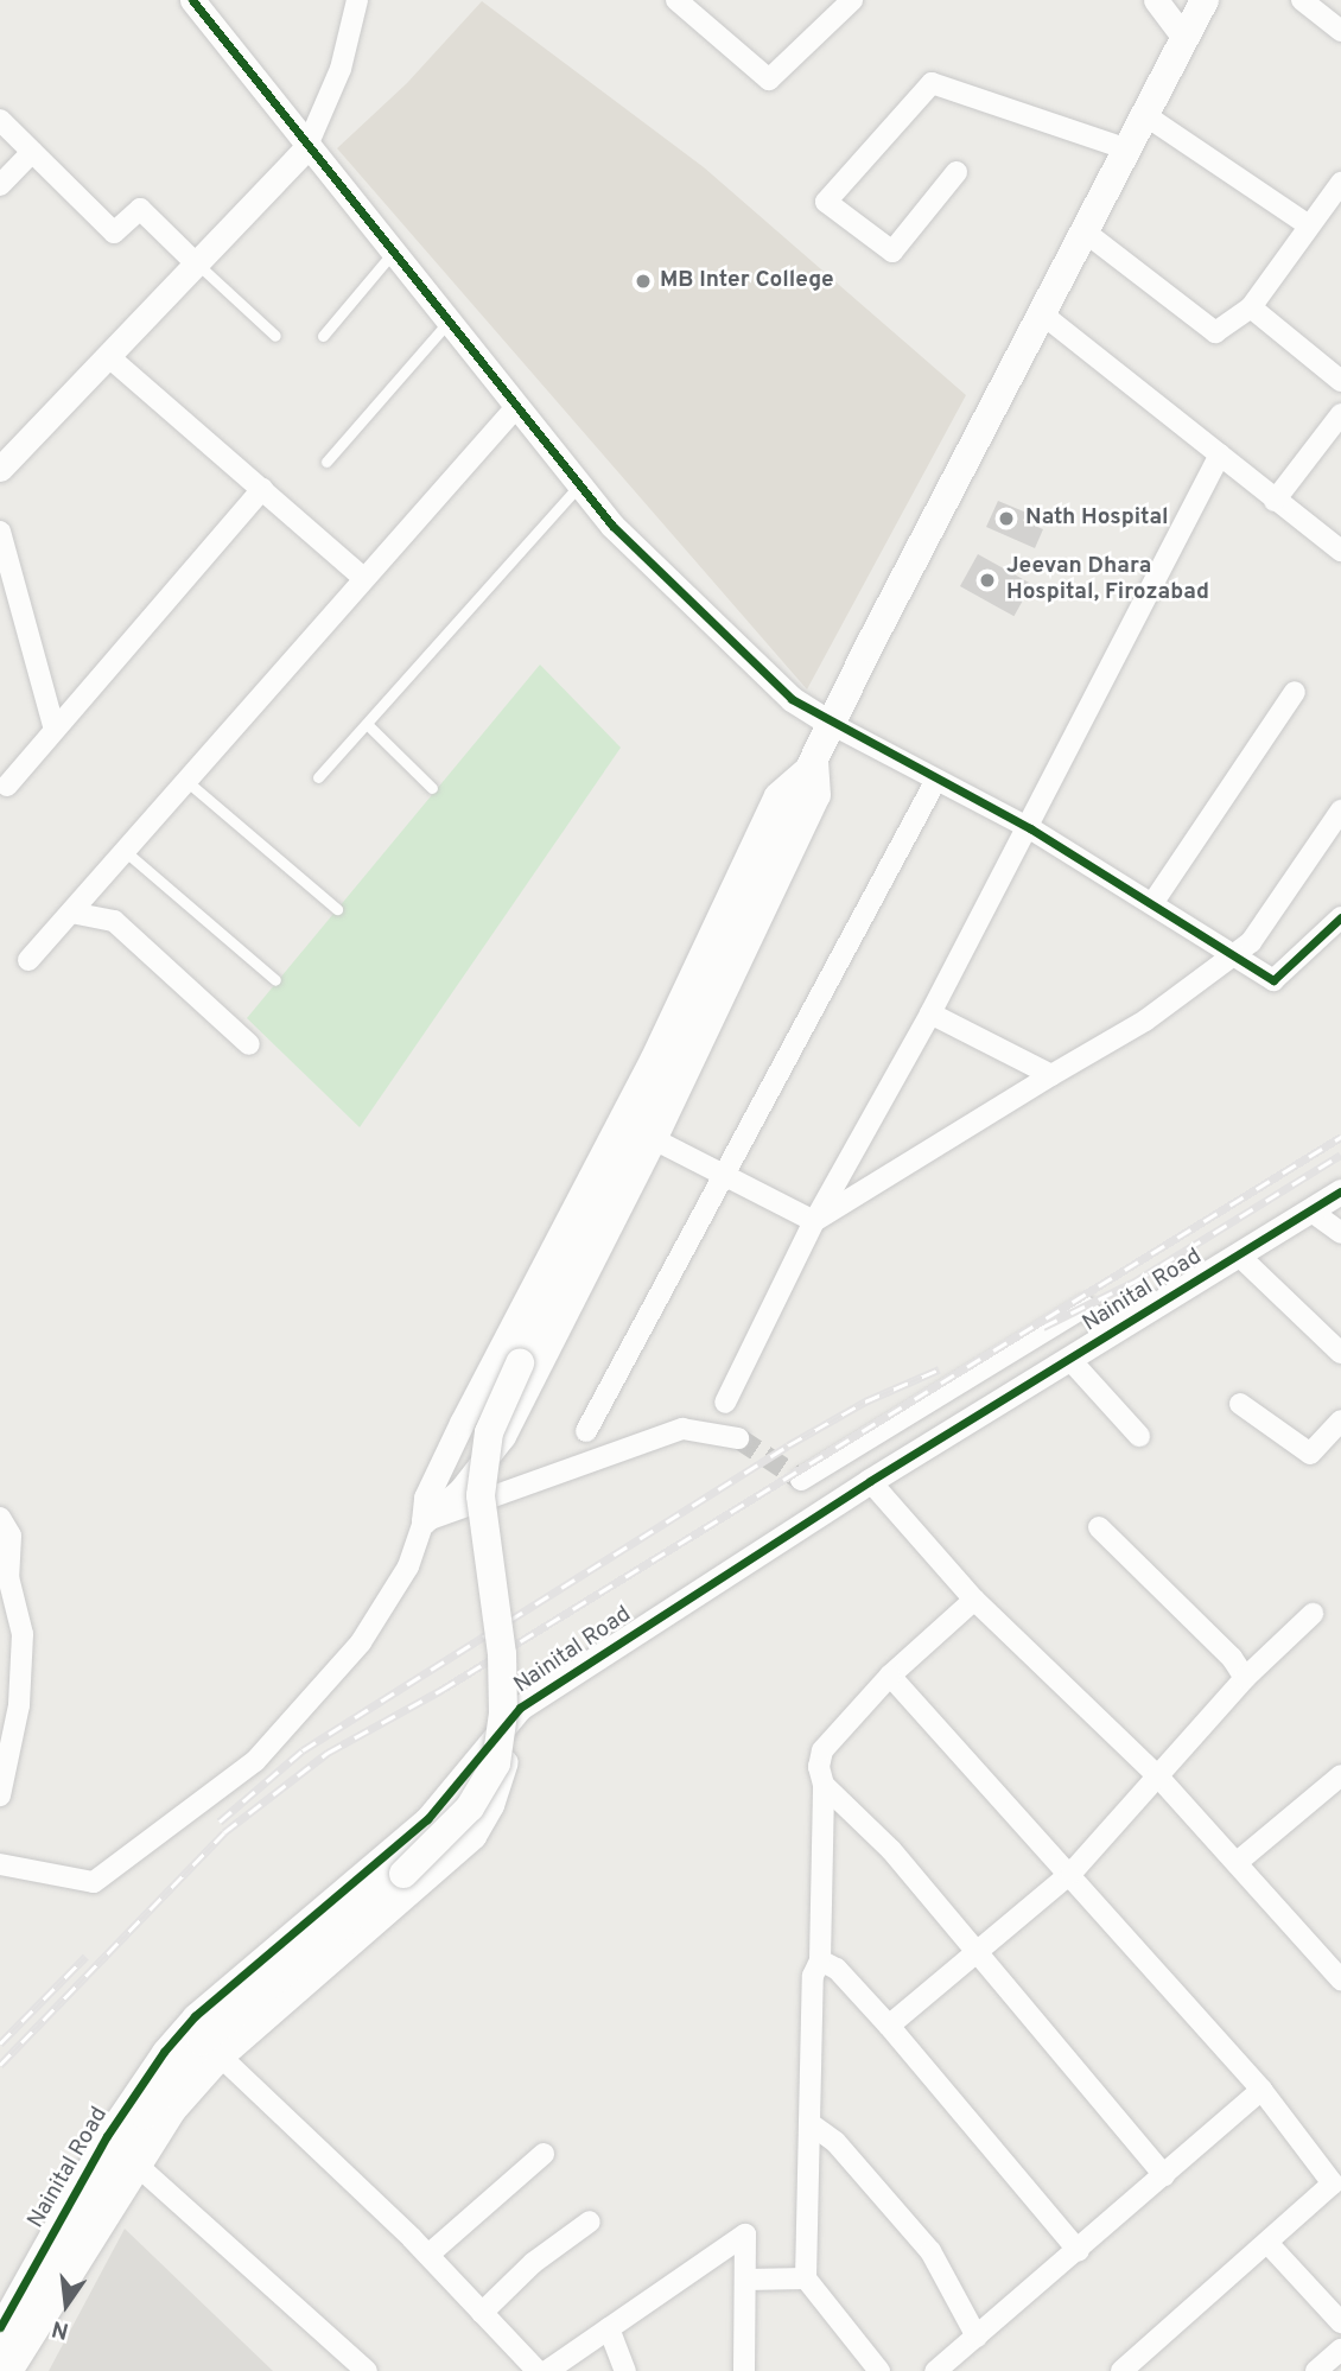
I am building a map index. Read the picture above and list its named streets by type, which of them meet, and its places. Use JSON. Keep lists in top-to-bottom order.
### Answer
{
  "streets": {
    "main road": ["Nainital Road"]
  },
  "places": ["MB Inter College", "Nath Hospital", "Jeevan Dhara Hospital, Firozabad"],
  "north": "bottom"
}
